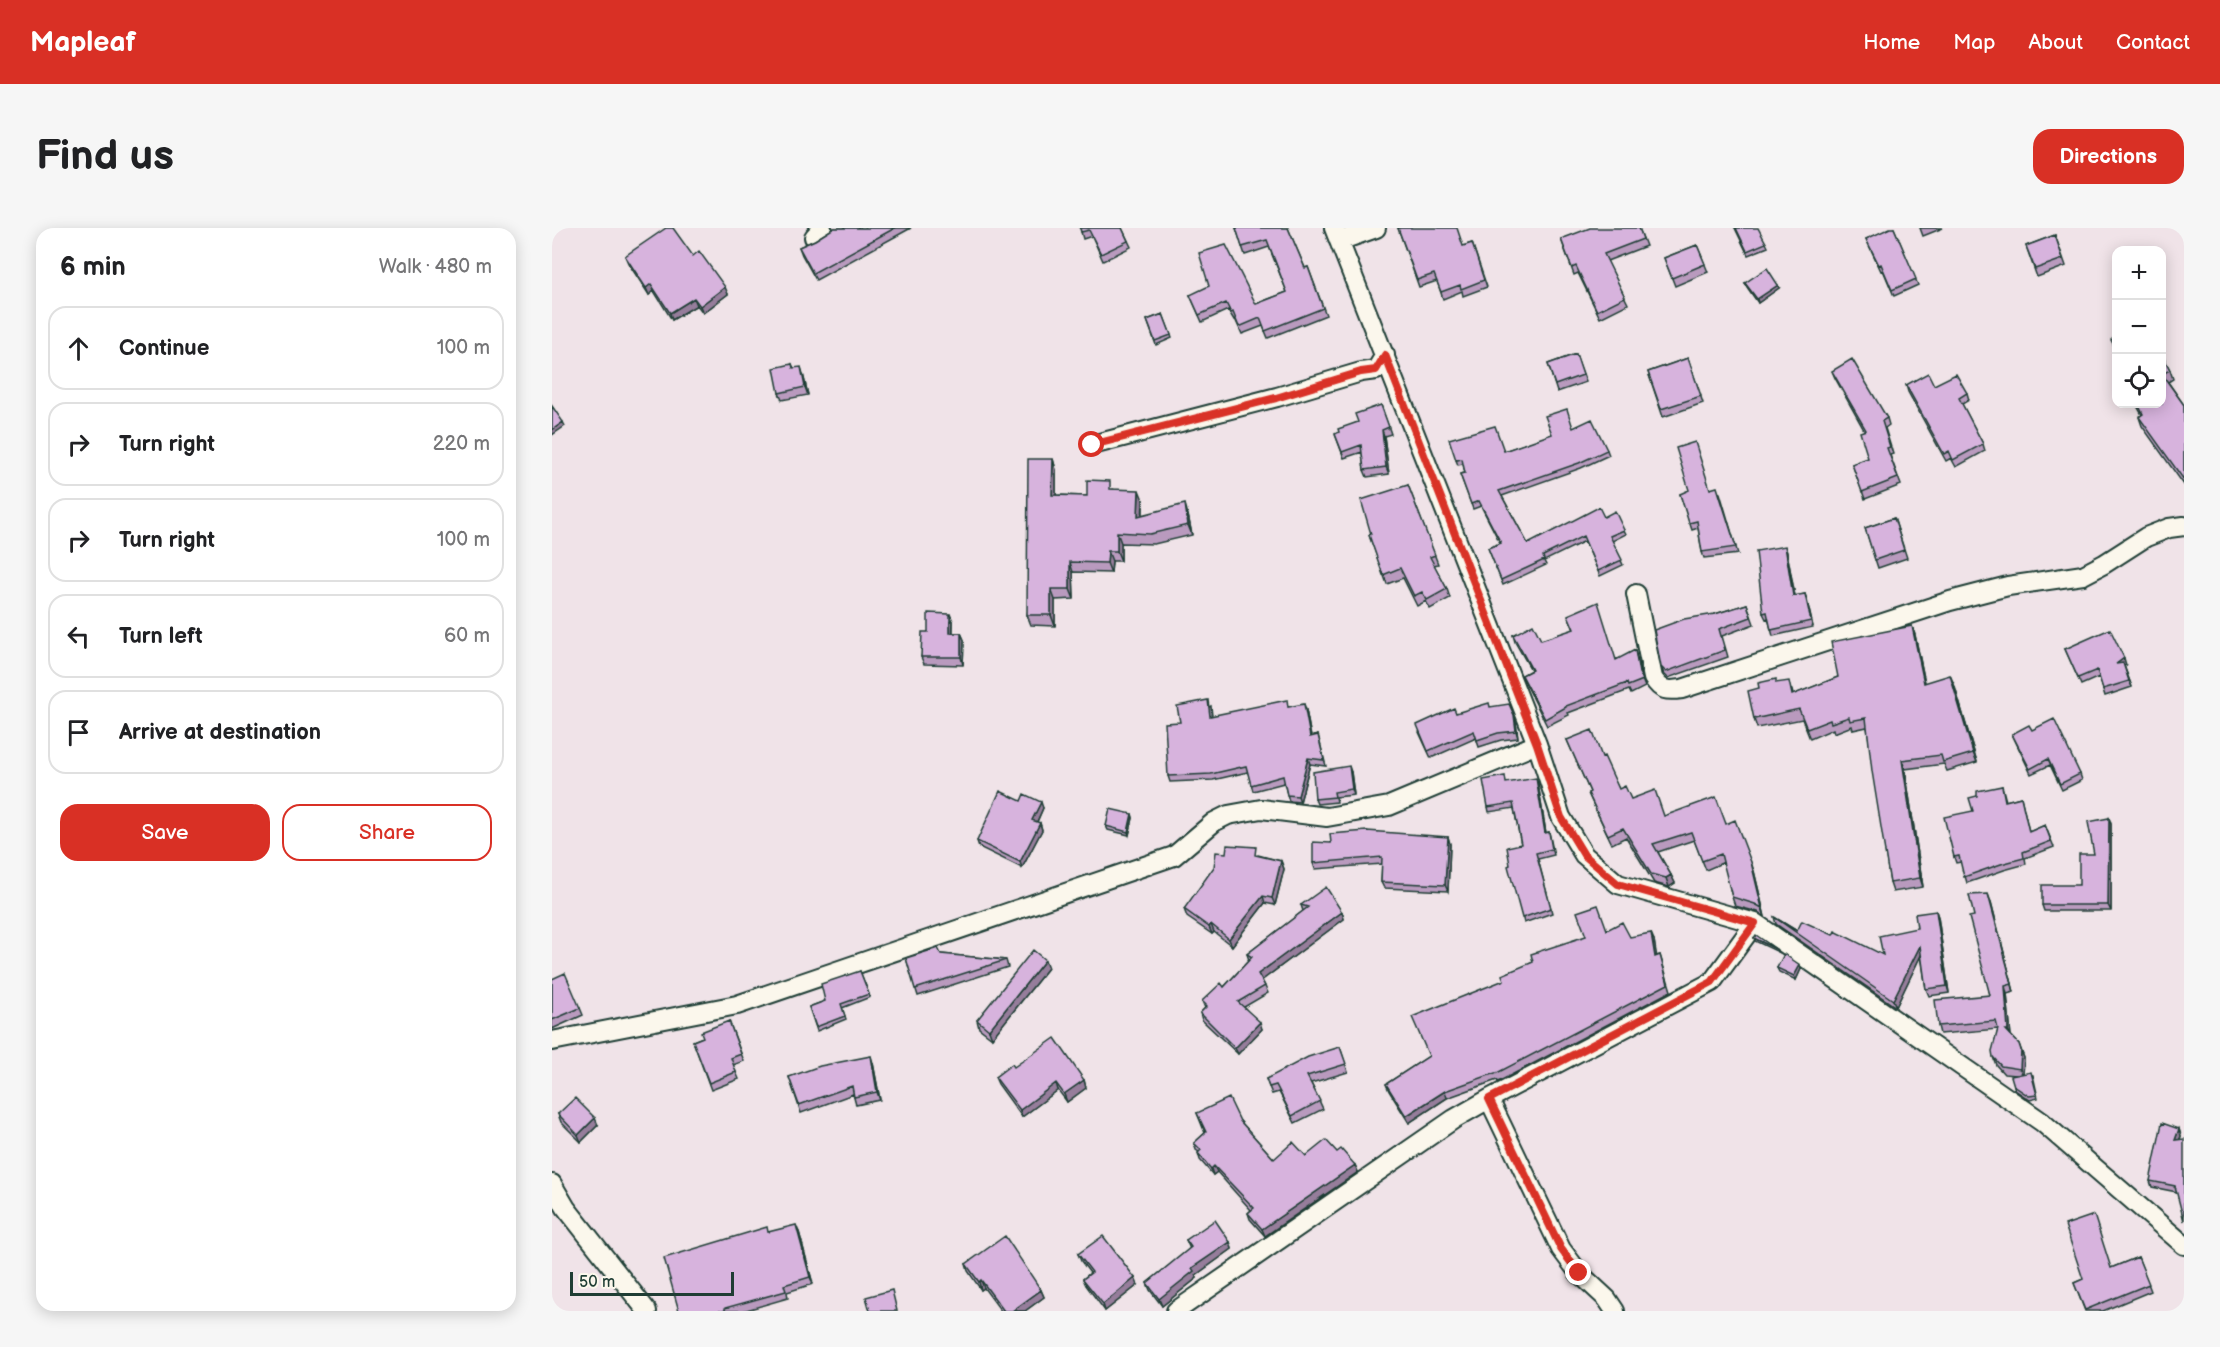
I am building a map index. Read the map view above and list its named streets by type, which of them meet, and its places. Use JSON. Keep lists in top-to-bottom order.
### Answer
{
  "scale_bar": "50 m",
  "page": {
    "header": "Mapleaf",
    "nav": [
      "Home",
      "Map",
      "About",
      "Contact"
    ],
    "buttons": [
      "Directions",
      ["Save", "Share"]
    ],
    "title": "Find us",
    "heading": ["6 min", "Walk · 480 m"],
    "map_buttons": ["+", "−"],
    "list": [
      ["Continue", "100 m"],
      ["Turn right", "220 m"],
      ["Turn right", "100 m"],
      ["Turn left", "60 m"],
      "Arrive at destination"
    ],
    "scale": "50 m"
  }
}
